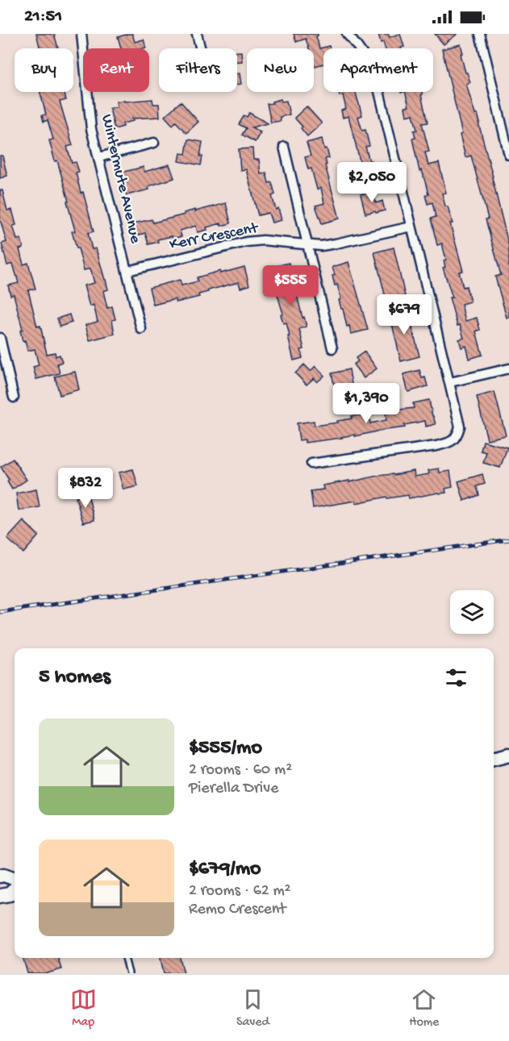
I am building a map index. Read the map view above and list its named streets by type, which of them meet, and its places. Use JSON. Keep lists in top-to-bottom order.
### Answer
{
  "streets": {
    "street": ["Wintermute Avenue", "Kerr Crescent"]
  },
  "crossings": [
    ["Wintermute Avenue", "Kerr Crescent"]
  ],
  "page": {
    "status": "21:51",
    "chip": [
      "Buy",
      "Rent",
      "Filters",
      "New",
      "Apartment"
    ],
    "price": [
      "$2,050",
      "$555",
      "$679",
      "$1,390",
      "$832"
    ],
    "heading": "5 homes",
    "list": [
      {
        "name": "$555/mo",
        "note": "2 rooms · 60 m² · Pierella Drive"
      },
      {
        "name": "$679/mo",
        "note": "2 rooms · 62 m² · Remo Crescent"
      }
    ],
    "tabs": ["Map", "Saved", "Home"]
  }
}
